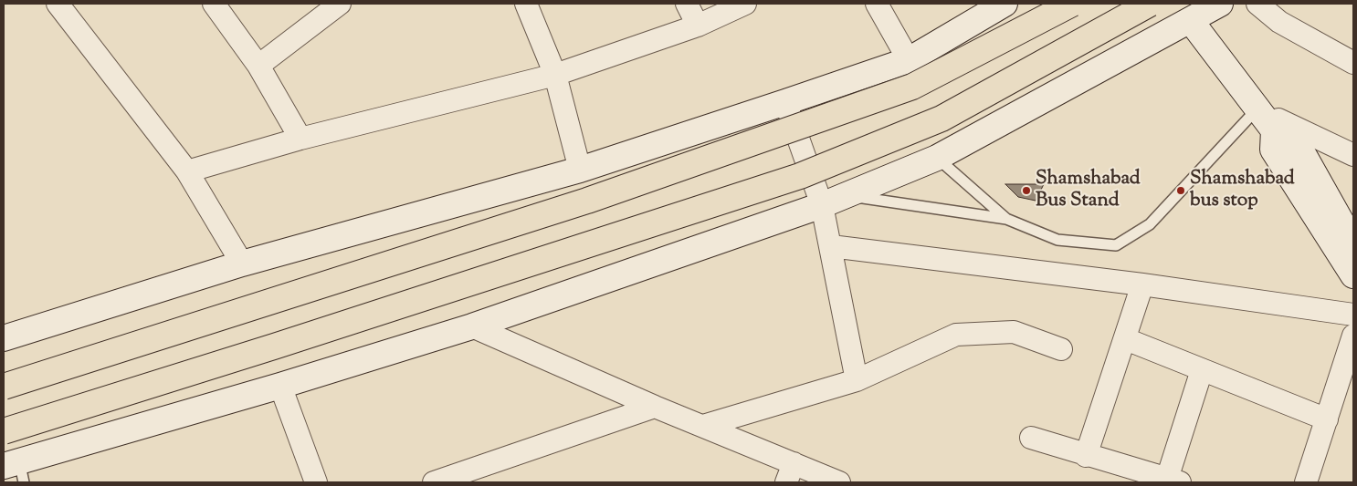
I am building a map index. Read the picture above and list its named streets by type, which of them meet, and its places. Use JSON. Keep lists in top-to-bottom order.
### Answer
{
  "places": ["Shamshabad Bus Stand", "Shamshabad bus stop"]
}
